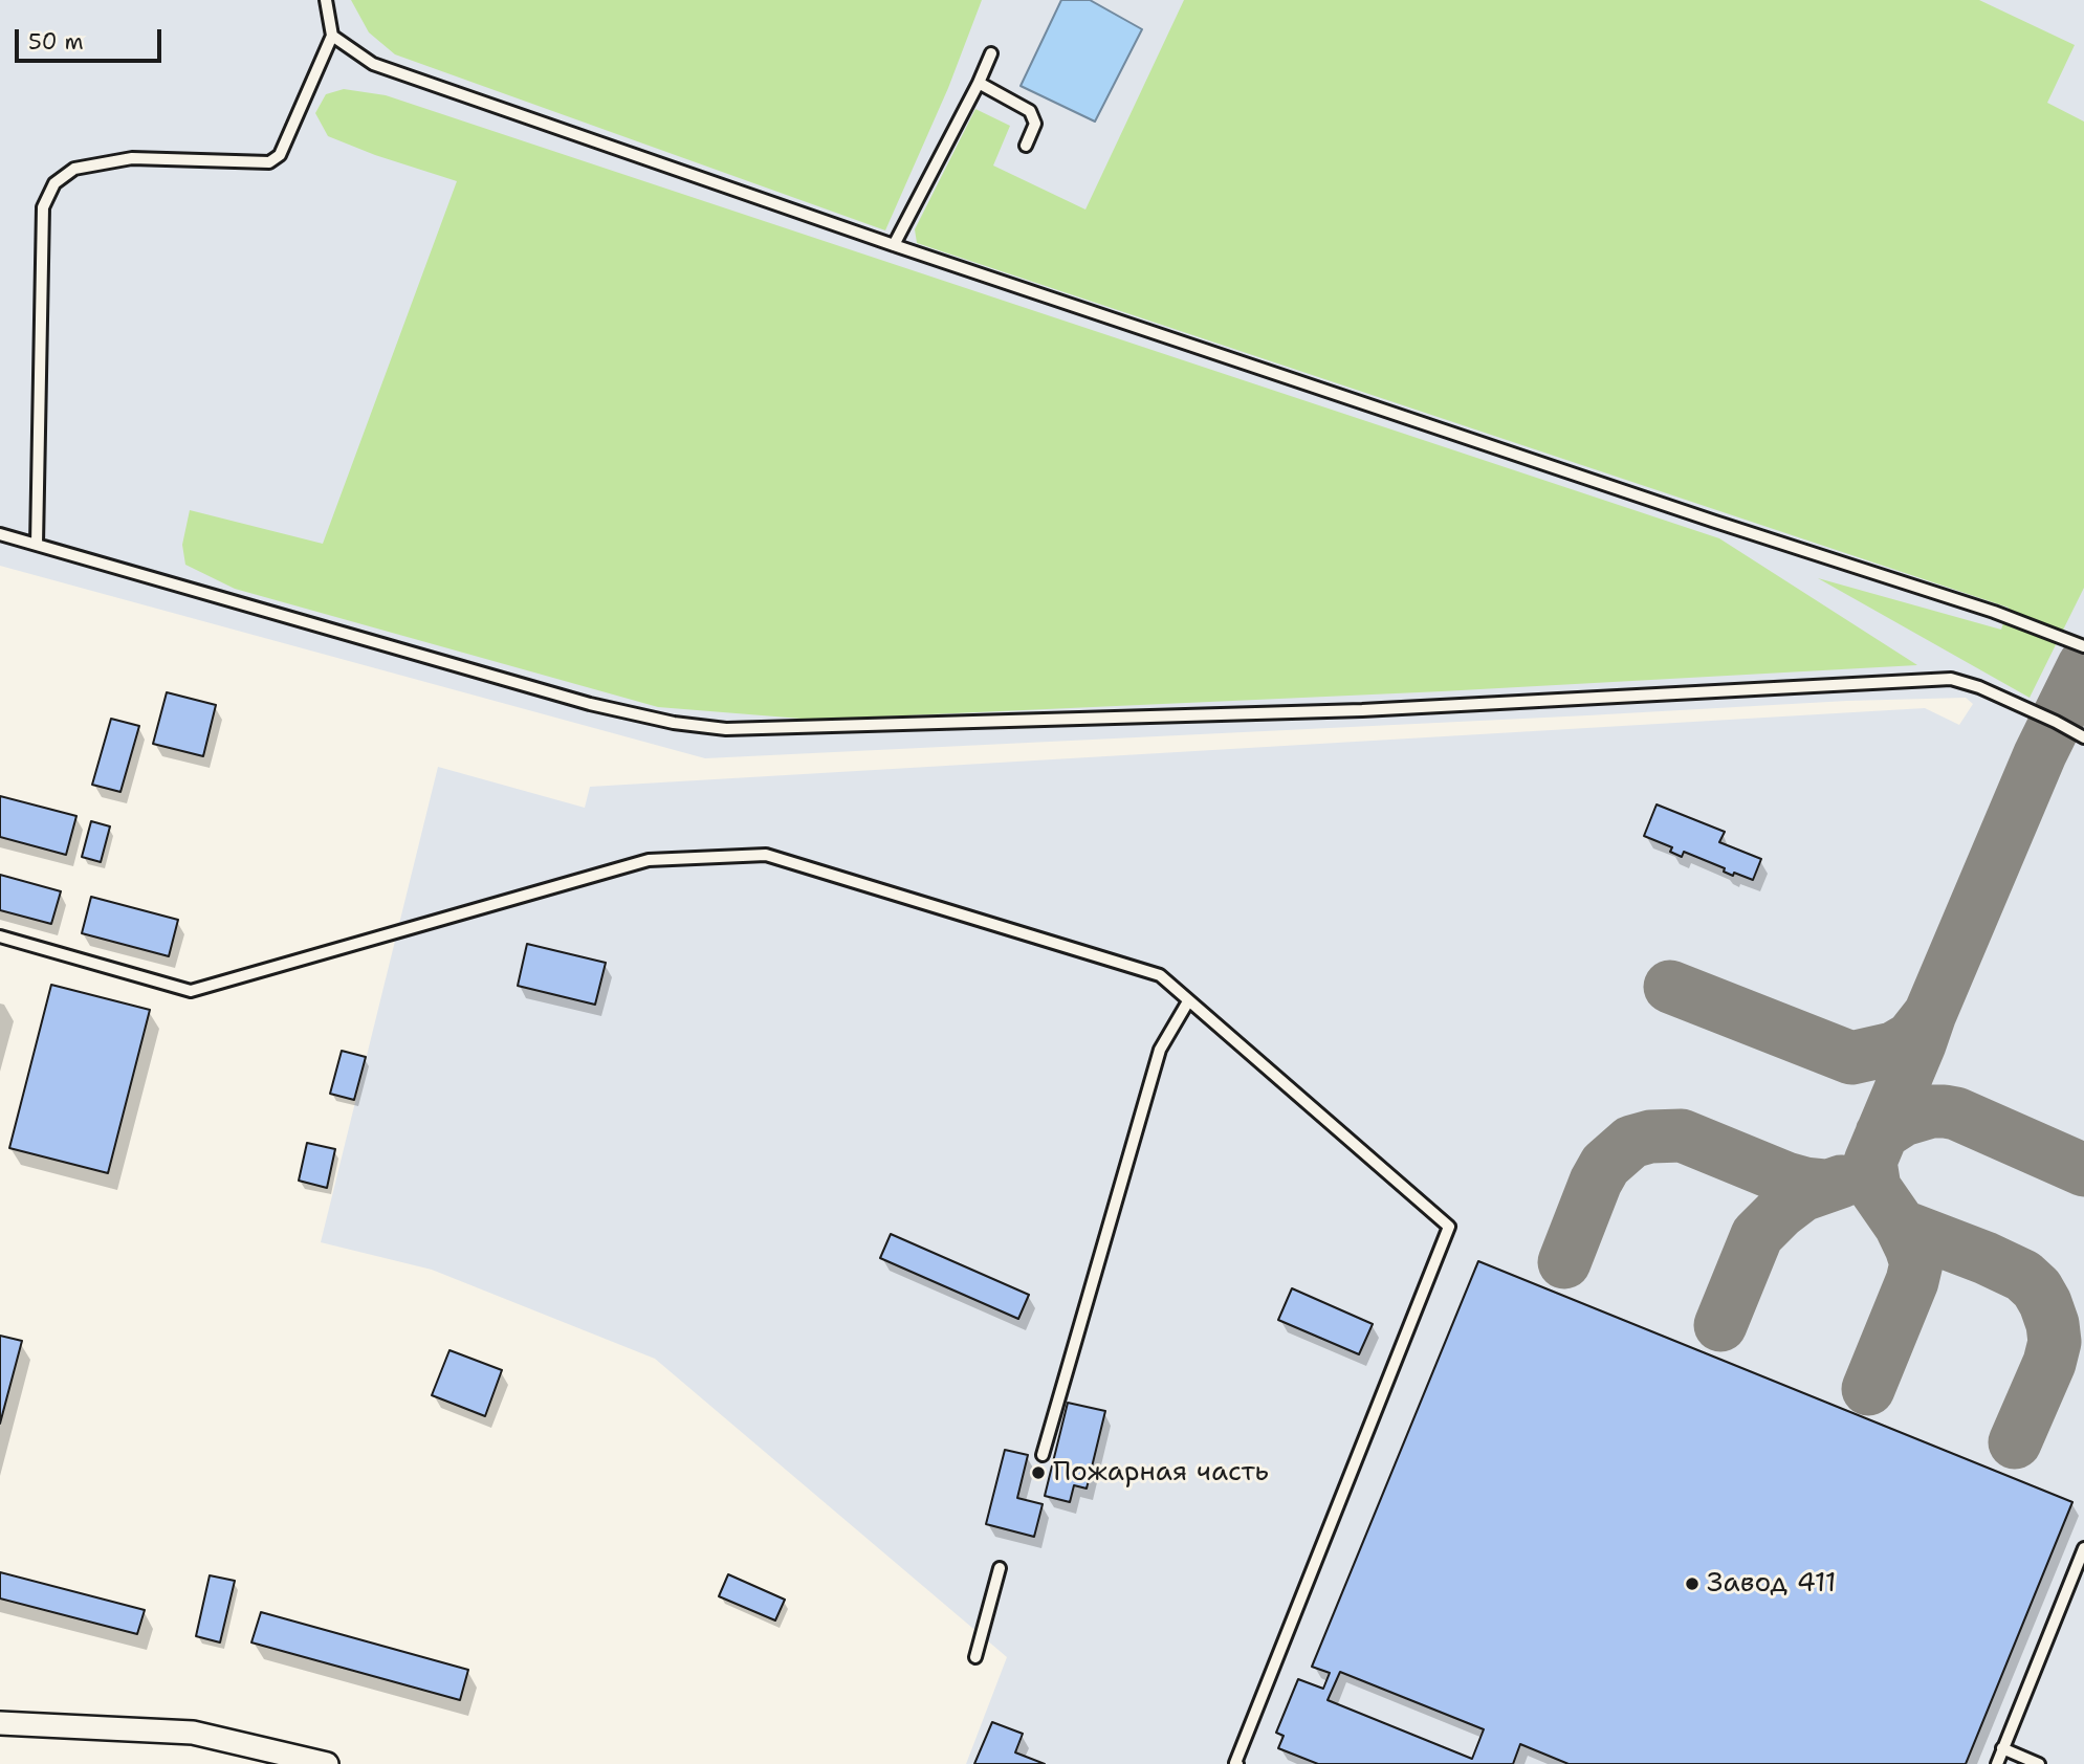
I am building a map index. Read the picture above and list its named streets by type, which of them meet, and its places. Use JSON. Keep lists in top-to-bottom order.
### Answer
{
  "places": ["Пожарная часть", "Завод 411"],
  "scale_bar": "50 m"
}
